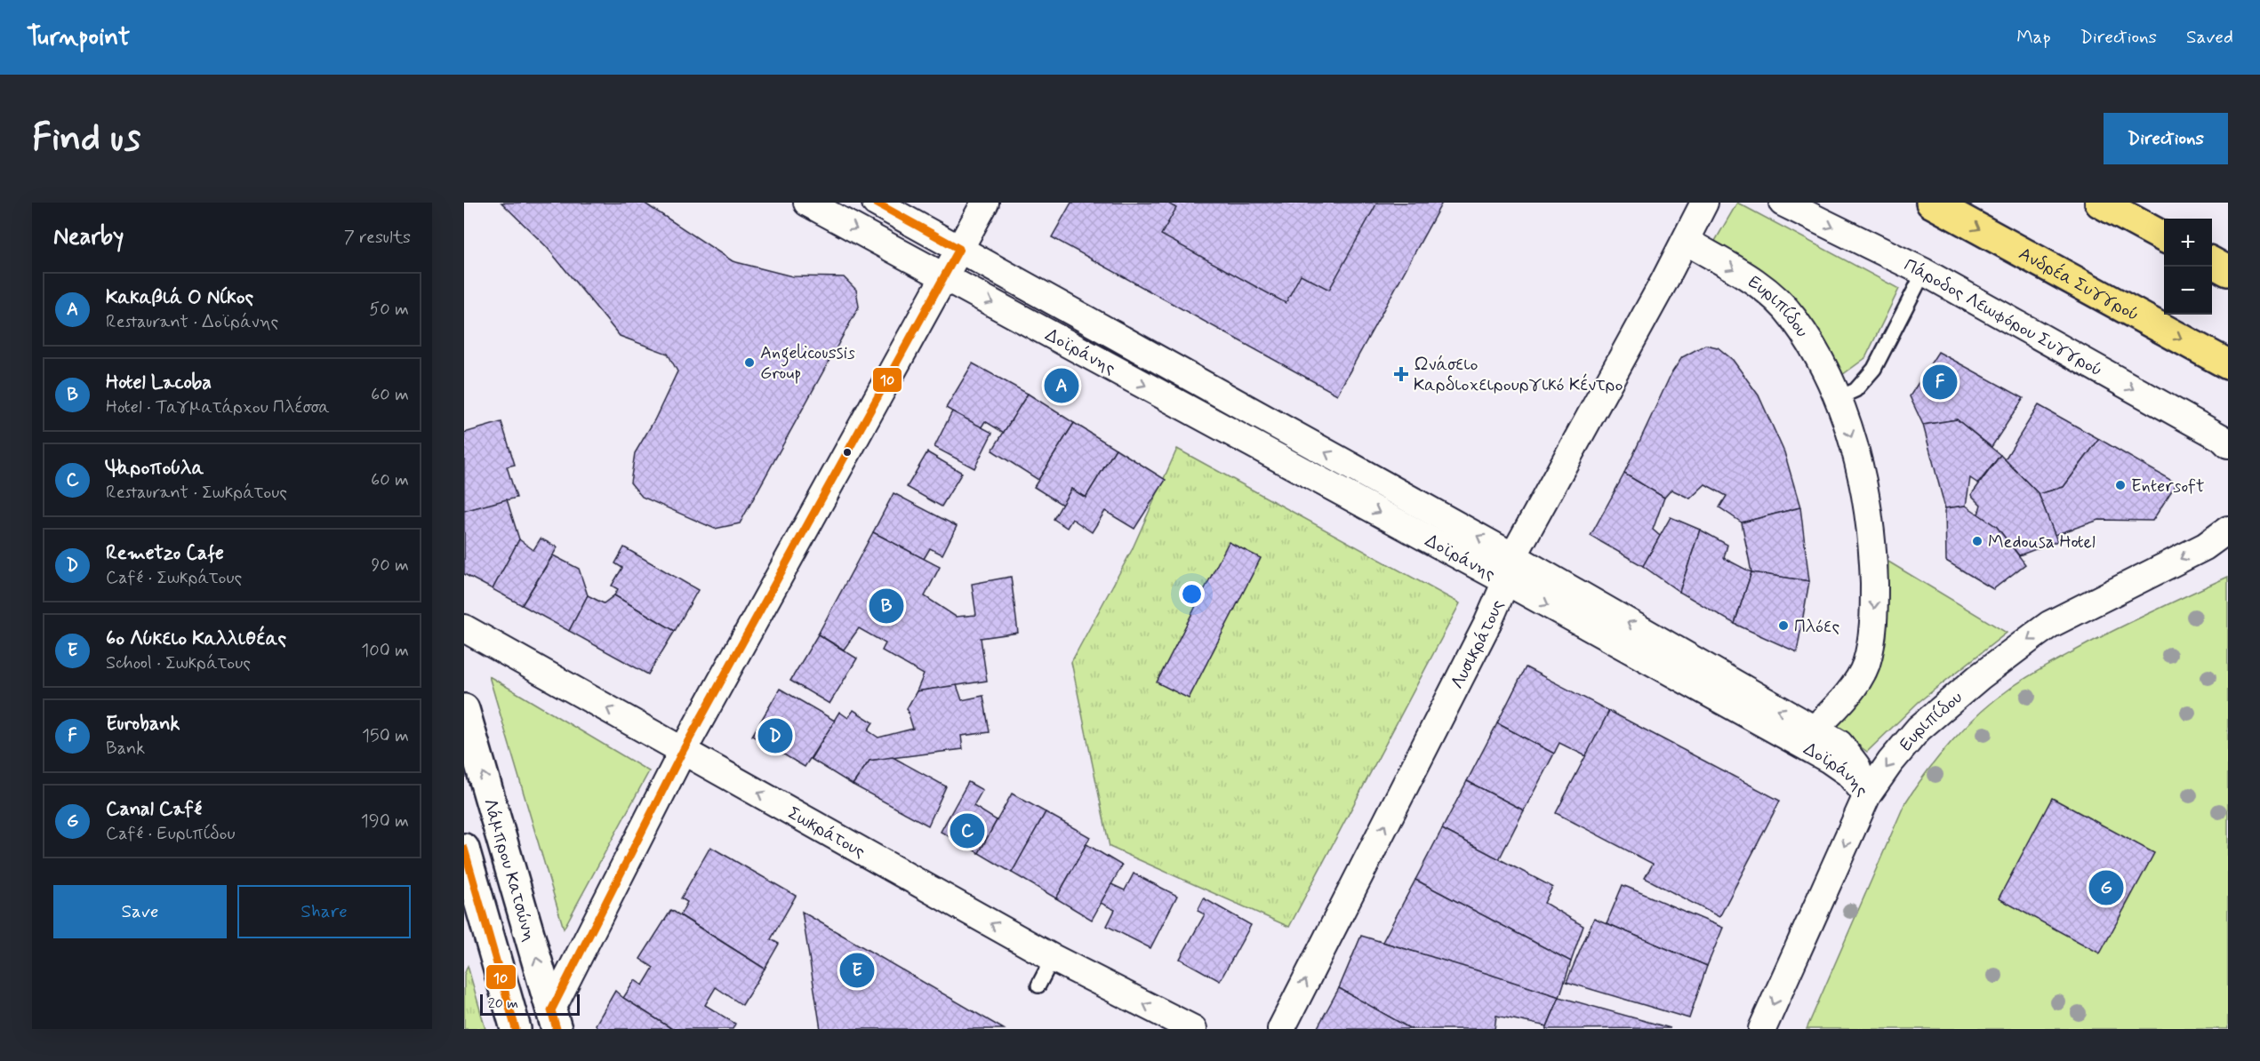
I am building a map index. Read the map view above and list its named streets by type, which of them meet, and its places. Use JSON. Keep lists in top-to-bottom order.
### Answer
{
  "streets": {
    "highway": ["Ανδρέα Συγγρού"],
    "main road": ["Λάμπρου Κατσώνη"],
    "street": [
      "Ευριπίδου",
      "Πάροδος Λεωφόρου Συγγρού",
      "Δοϊράνης",
      "Λυσικράτους",
      "Σωκράτους"
    ]
  },
  "crossings": [
    ["Ευριπίδου", "Δοϊράνης"],
    ["Ευριπίδου", "Λυσικράτους"],
    ["Δοϊράνης", "Λυσικράτους"]
  ],
  "one_way": [
    "Ανδρέα Συγγρού",
    "Ευριπίδου",
    "Πάροδος Λεωφόρου Συγγρού",
    "Λυσικράτους",
    "Σωκράτους"
  ],
  "places": {
    "other": [
      "Angelicoussis Group",
      "Entersoft",
      "Medousa Hotel",
      "Πλόες"
    ],
    "health": ["Ωνάσειο Καρδιοχειρουργικό Κέντρο"]
  },
  "lines": ["transit line 10"],
  "scale_bar": "20 m",
  "page": {
    "header": "Turnpoint",
    "nav": ["Map", "Directions", "Saved"],
    "buttons": [
      "Directions",
      ["Save", "Share"]
    ],
    "title": "Find us",
    "heading": ["Nearby", "7 results"],
    "map_buttons": ["+", "−"],
    "list": [
      {
        "mark": "A",
        "name": "Κακαβιά Ο Νίκος",
        "note": "Restaurant · Δοϊράνης",
        "value": "50 m"
      },
      {
        "mark": "B",
        "name": "Hotel Lacoba",
        "note": "Hotel · Ταγματάρχου Πλέσσα",
        "value": "60 m"
      },
      {
        "mark": "C",
        "name": "Ψαροπούλα",
        "note": "Restaurant · Σωκράτους",
        "value": "60 m"
      },
      {
        "mark": "D",
        "name": "Remetzo Cafe",
        "note": "Café · Σωκράτους",
        "value": "90 m"
      },
      {
        "mark": "E",
        "name": "6ο Λύκειο Καλλιθέας",
        "note": "School · Σωκράτους",
        "value": "100 m"
      },
      {
        "mark": "F",
        "name": "Eurobank",
        "note": "Bank",
        "value": "150 m"
      },
      {
        "mark": "G",
        "name": "Canal Café",
        "note": "Café · Ευριπίδου",
        "value": "190 m"
      }
    ],
    "pins": [
      "F",
      "A",
      "B",
      "D",
      "C",
      "G",
      "E"
    ],
    "scale": "20 m"
  }
}
